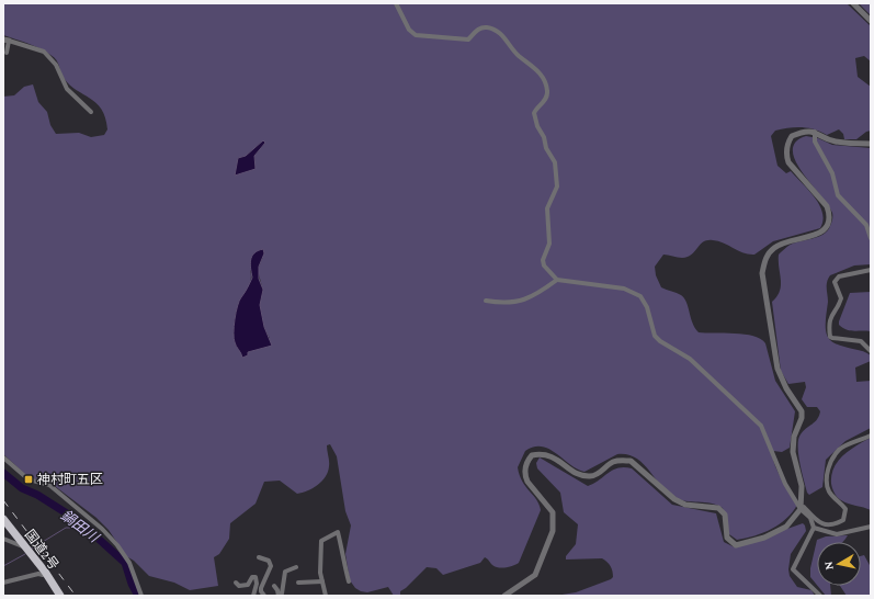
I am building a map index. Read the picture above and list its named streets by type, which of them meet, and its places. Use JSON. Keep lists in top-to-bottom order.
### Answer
{
  "streets": {
    "highway": ["国道2号"]
  },
  "water": ["鍋田川"],
  "places": {
    "transit": ["神村町五区"]
  },
  "north": "left"
}
